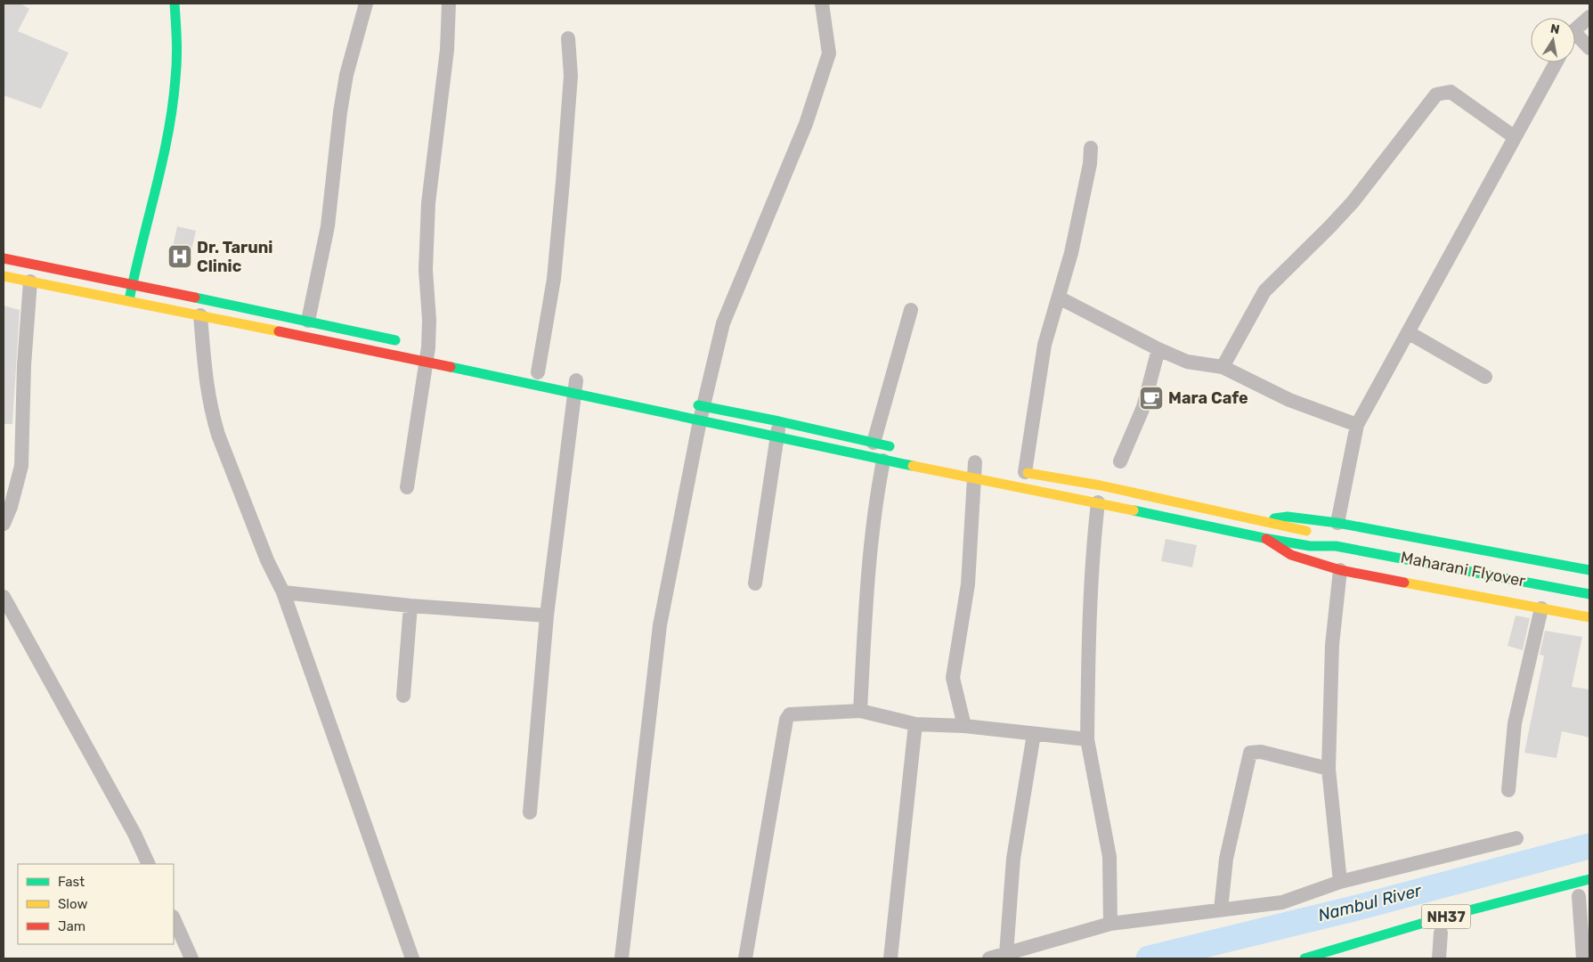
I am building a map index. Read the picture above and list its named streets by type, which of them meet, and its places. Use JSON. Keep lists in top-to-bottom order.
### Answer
{
  "streets": {
    "main road": ["Maharani Flyover", "NH37"]
  },
  "water": ["Nambul River"],
  "places": {
    "hospital": ["Dr. Taruni Clinic"],
    "cafe": ["Mara Cafe"]
  },
  "legend": ["Fast", "Slow", "Jam"],
  "north": "top"
}
